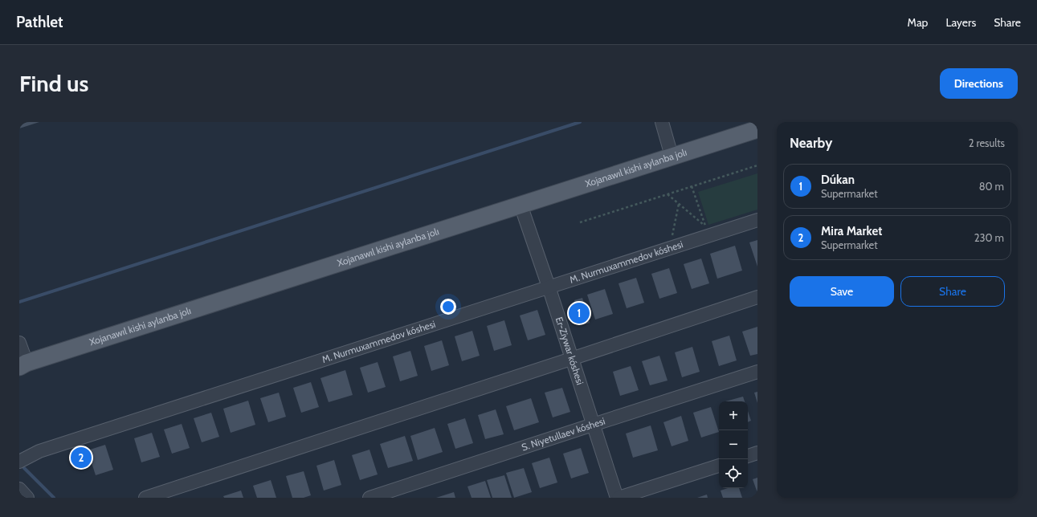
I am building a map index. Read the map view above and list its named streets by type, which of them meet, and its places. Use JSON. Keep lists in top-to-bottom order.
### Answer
{
  "streets": {
    "main road": ["Xojanawıl kishi aylanba jolı"],
    "street": ["M. Nurmuxammedov kóshesi", "Er-Ziywar kóshesi", "S. Niyetullaev kóshesi"]
  },
  "crossings": [
    ["Xojanawıl kishi aylanba jolı", "Er-Ziywar kóshesi"],
    ["M. Nurmuxammedov kóshesi", "Er-Ziywar kóshesi"],
    ["Er-Ziywar kóshesi", "S. Niyetullaev kóshesi"]
  ],
  "page": {
    "header": "Pathlet",
    "nav": ["Map", "Layers", "Share"],
    "buttons": [
      "Directions",
      ["Save", "Share"]
    ],
    "title": "Find us",
    "heading": ["Nearby", "2 results"],
    "list": [
      {
        "mark": "1",
        "name": "Dúkan",
        "note": "Supermarket",
        "value": "80 m"
      },
      {
        "mark": "2",
        "name": "Mira Market",
        "note": "Supermarket",
        "value": "230 m"
      }
    ],
    "pins": ["1", "2"],
    "map_buttons": ["+", "−"]
  }
}
